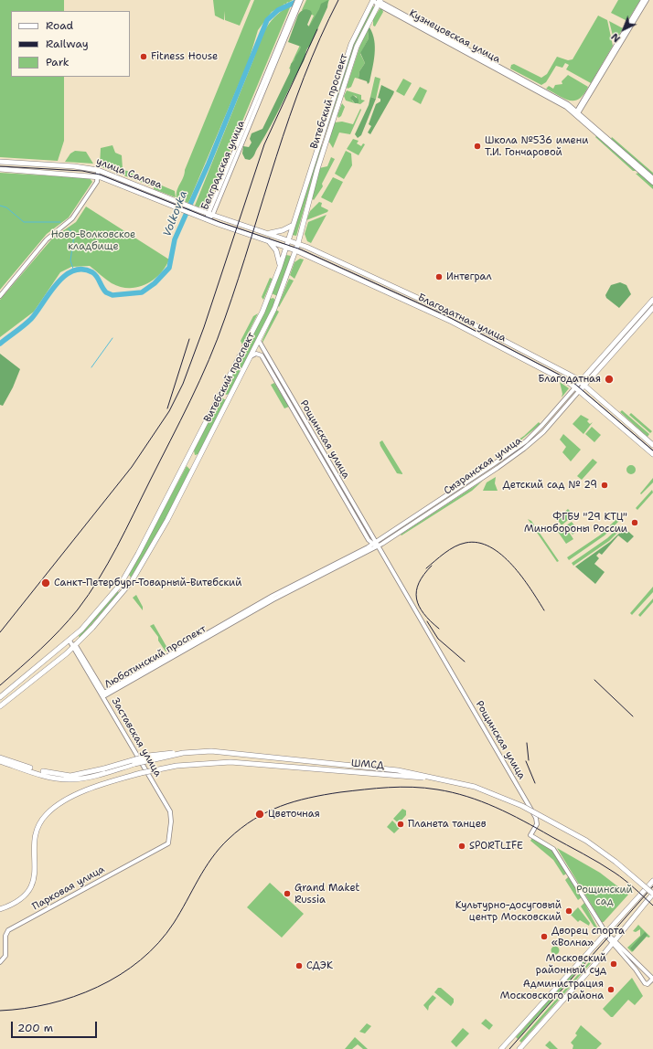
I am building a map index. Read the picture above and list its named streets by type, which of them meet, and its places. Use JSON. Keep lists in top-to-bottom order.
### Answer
{
  "streets": {
    "main road": [
      "Витебский проспект",
      "улица Салова",
      "Благодатная улица",
      "Сызранская улица",
      "ШМСД"
    ],
    "street": [
      "Кузнецовская улица",
      "Белградская улица",
      "Рощинская улица",
      "Люботинский проспект",
      "Заставская улица",
      "Парковая улица"
    ]
  },
  "crossings": [
    ["Кузнецовская улица", "Витебский проспект"],
    ["Витебский проспект", "Благодатная улица"],
    ["Витебский проспект", "Рощинская улица"],
    ["Витебский проспект", "Заставская улица"],
    ["Белградская улица", "Благодатная улица"],
    ["Благодатная улица", "Сызранская улица"],
    ["Рощинская улица", "Сызранская улица"],
    ["Рощинская улица", "Люботинский проспект"],
    ["Сызранская улица", "Люботинский проспект"],
    ["Люботинский проспект", "Заставская улица"],
    ["Заставская улица", "Парковая улица"]
  ],
  "water": ["Volkovka"],
  "parks": ["Ново-Волковское кладбище", "Рощинский сад"],
  "places": [
    "Fitness House",
    "Школа №536 имени Т.И. Гончаровой",
    "Интеграл",
    "Благодатная",
    "Детский сад № 29",
    "ФГБУ \"29 КТЦ\" Минобороны России",
    "Санкт-Петербург-Товарный-Витебский",
    "Цветочная",
    "Планета танцев",
    "SPORTLIFE",
    "Grand Maket Russia",
    "Культурно-досуговый центр Московский",
    "Дворец спорта «Волна»",
    "Московский районный суд",
    "СДЭК",
    "Администрация Московского района"
  ],
  "legend": ["Road", "Railway", "Park"],
  "scale_bar": "200 m",
  "north": "bottom left"
}
